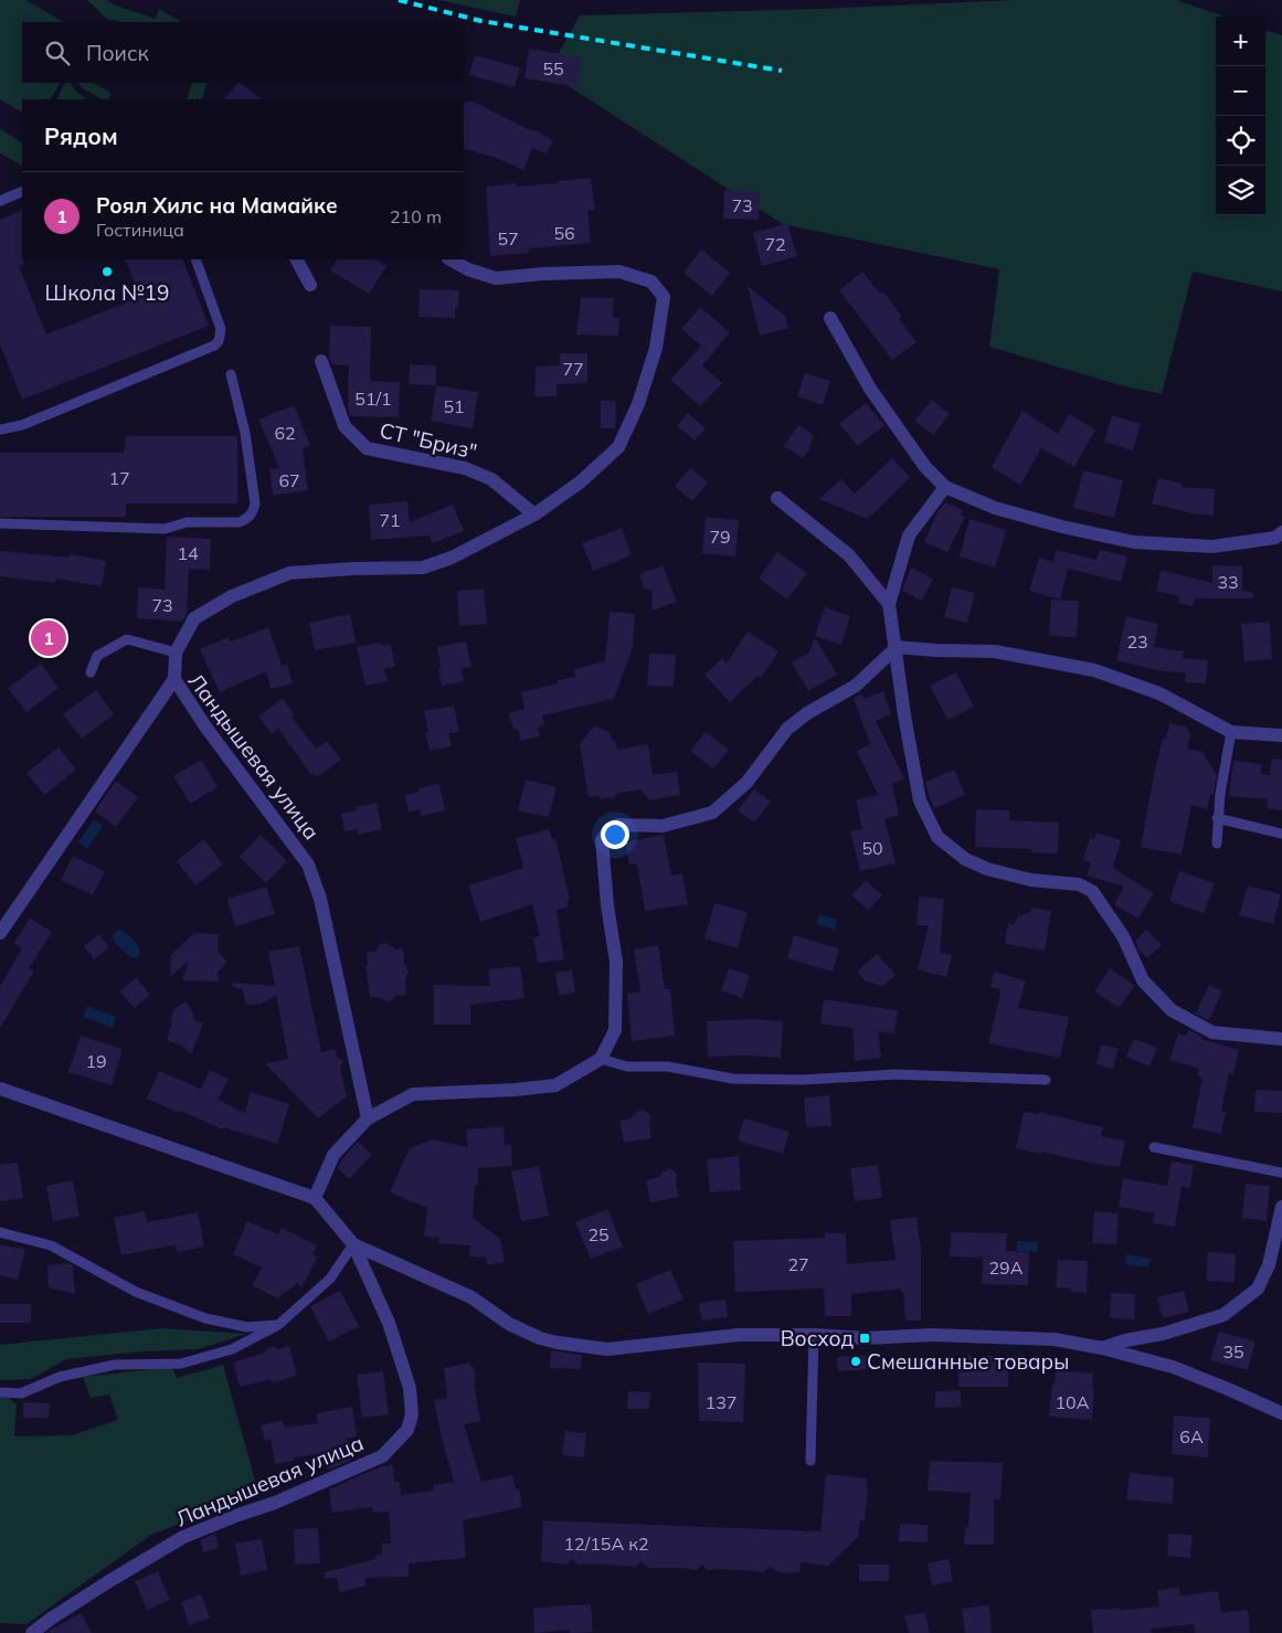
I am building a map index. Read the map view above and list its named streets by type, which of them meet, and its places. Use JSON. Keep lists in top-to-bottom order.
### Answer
{
  "streets": {
    "street": ["СТ \"Бриз\"", "Ландышевая улица"]
  },
  "places": {
    "other": ["Школа №19", "Смешанные товары"],
    "transit": ["Восход"]
  },
  "house_numbers": [
    "55",
    "73",
    "56",
    "57",
    "72",
    "77",
    "51/1",
    "51",
    "62",
    "17",
    "67",
    "71",
    "79",
    "14",
    "33",
    "73",
    "23",
    "50",
    "19",
    "25",
    "27",
    "29А",
    "35",
    "137",
    "10А",
    "6А",
    "12/15А к2"
  ],
  "page": {
    "map_buttons": ["+", "−"],
    "search": "Поиск",
    "heading": "Рядом",
    "list": [
      {
        "mark": "1",
        "name": "Роял Хилс на Мамайке",
        "note": "Гостиница",
        "value": "210 m"
      }
    ],
    "pins": "1"
  }
}
